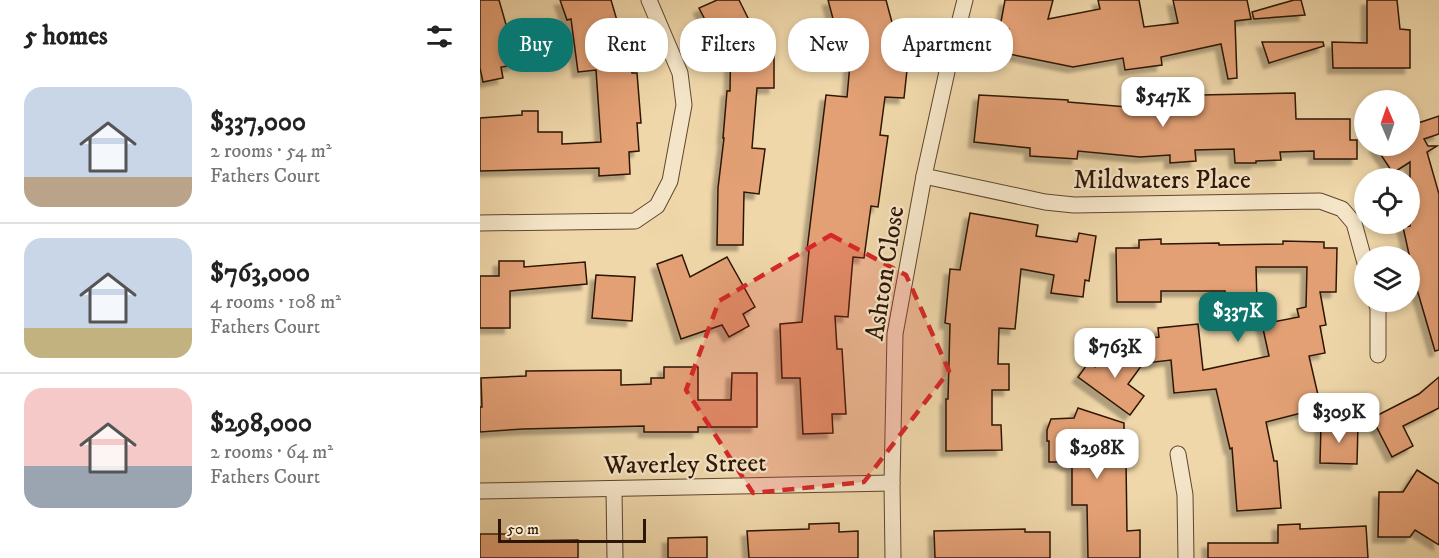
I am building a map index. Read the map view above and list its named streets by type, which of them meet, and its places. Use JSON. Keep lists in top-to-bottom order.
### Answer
{
  "streets": {
    "street": ["Mildwaters Place", "Ashton Close", "Waverley Street"]
  },
  "crossings": [
    ["Mildwaters Place", "Ashton Close"],
    ["Ashton Close", "Waverley Street"]
  ],
  "scale_bar": "50 m",
  "north": "top",
  "page": {
    "heading": "5 homes",
    "chip": [
      "Buy",
      "Rent",
      "Filters",
      "New",
      "Apartment"
    ],
    "list": [
      {
        "name": "$337,000",
        "note": "2 rooms · 54 m² · Fathers Court"
      },
      {
        "name": "$763,000",
        "note": "4 rooms · 108 m² · Fathers Court"
      },
      {
        "name": "$298,000",
        "note": "2 rooms · 64 m² · Fathers Court"
      }
    ],
    "price": [
      "$547K",
      "$337K",
      "$763K",
      "$309K",
      "$298K"
    ],
    "scale": "50 m"
  }
}
